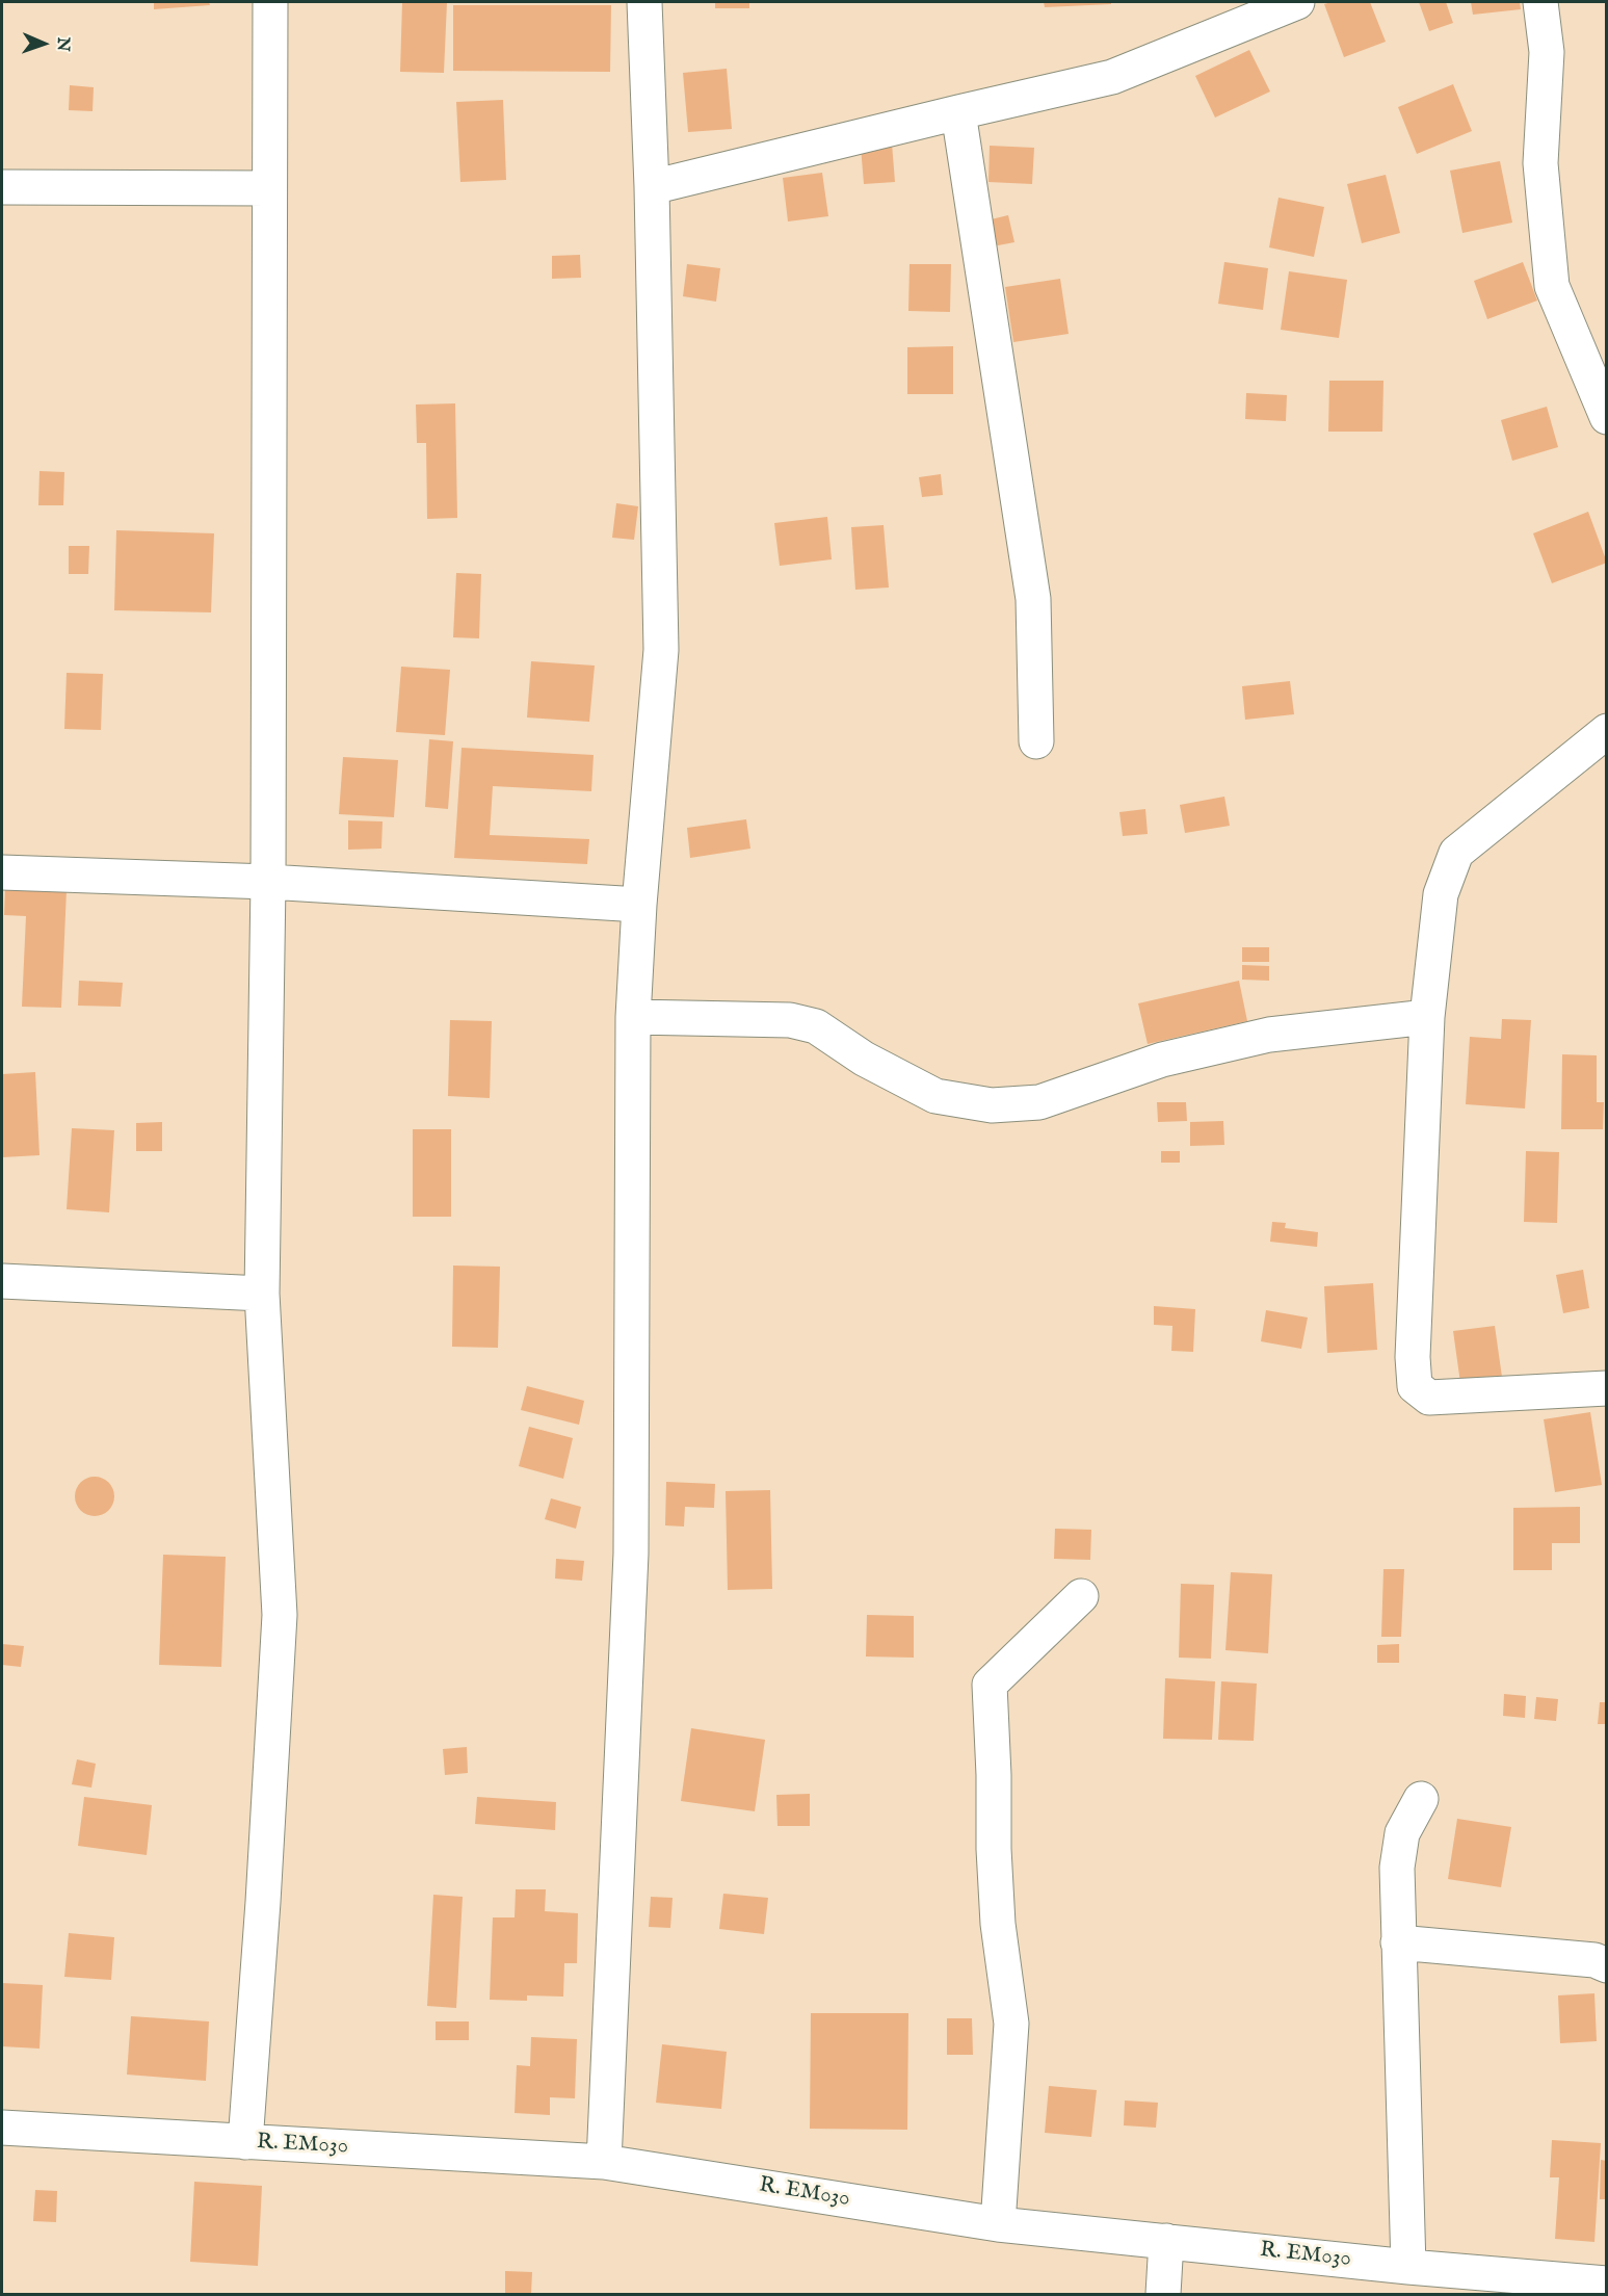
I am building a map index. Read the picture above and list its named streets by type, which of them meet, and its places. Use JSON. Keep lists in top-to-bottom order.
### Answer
{
  "streets": {
    "street": ["R. EM030"]
  },
  "north": "right"
}
